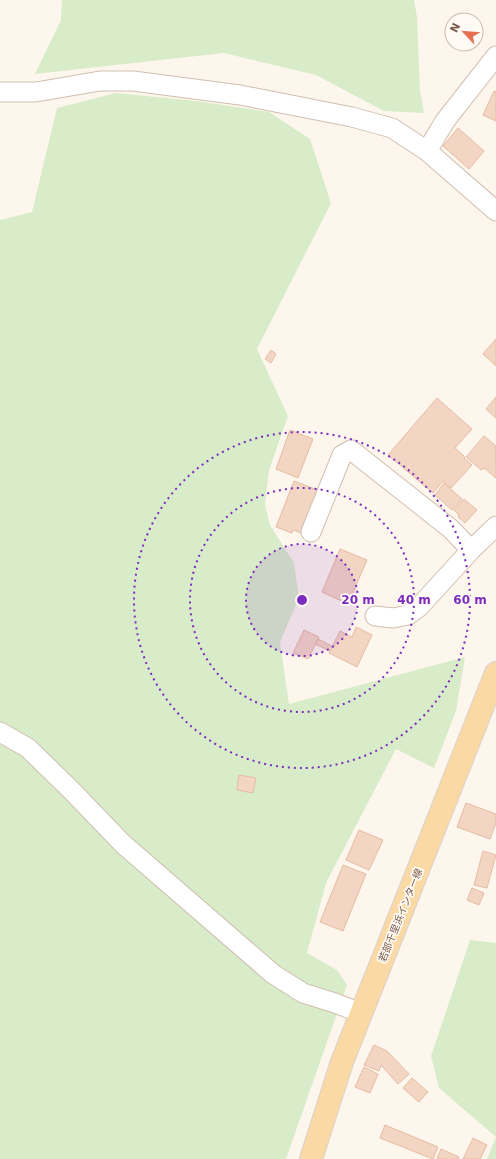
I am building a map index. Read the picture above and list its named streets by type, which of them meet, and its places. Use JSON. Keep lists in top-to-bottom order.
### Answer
{
  "streets": {
    "main road": ["若部千里浜インター線"]
  },
  "north": "top left",
  "rings": ["20 m", "40 m", "60 m"]
}
